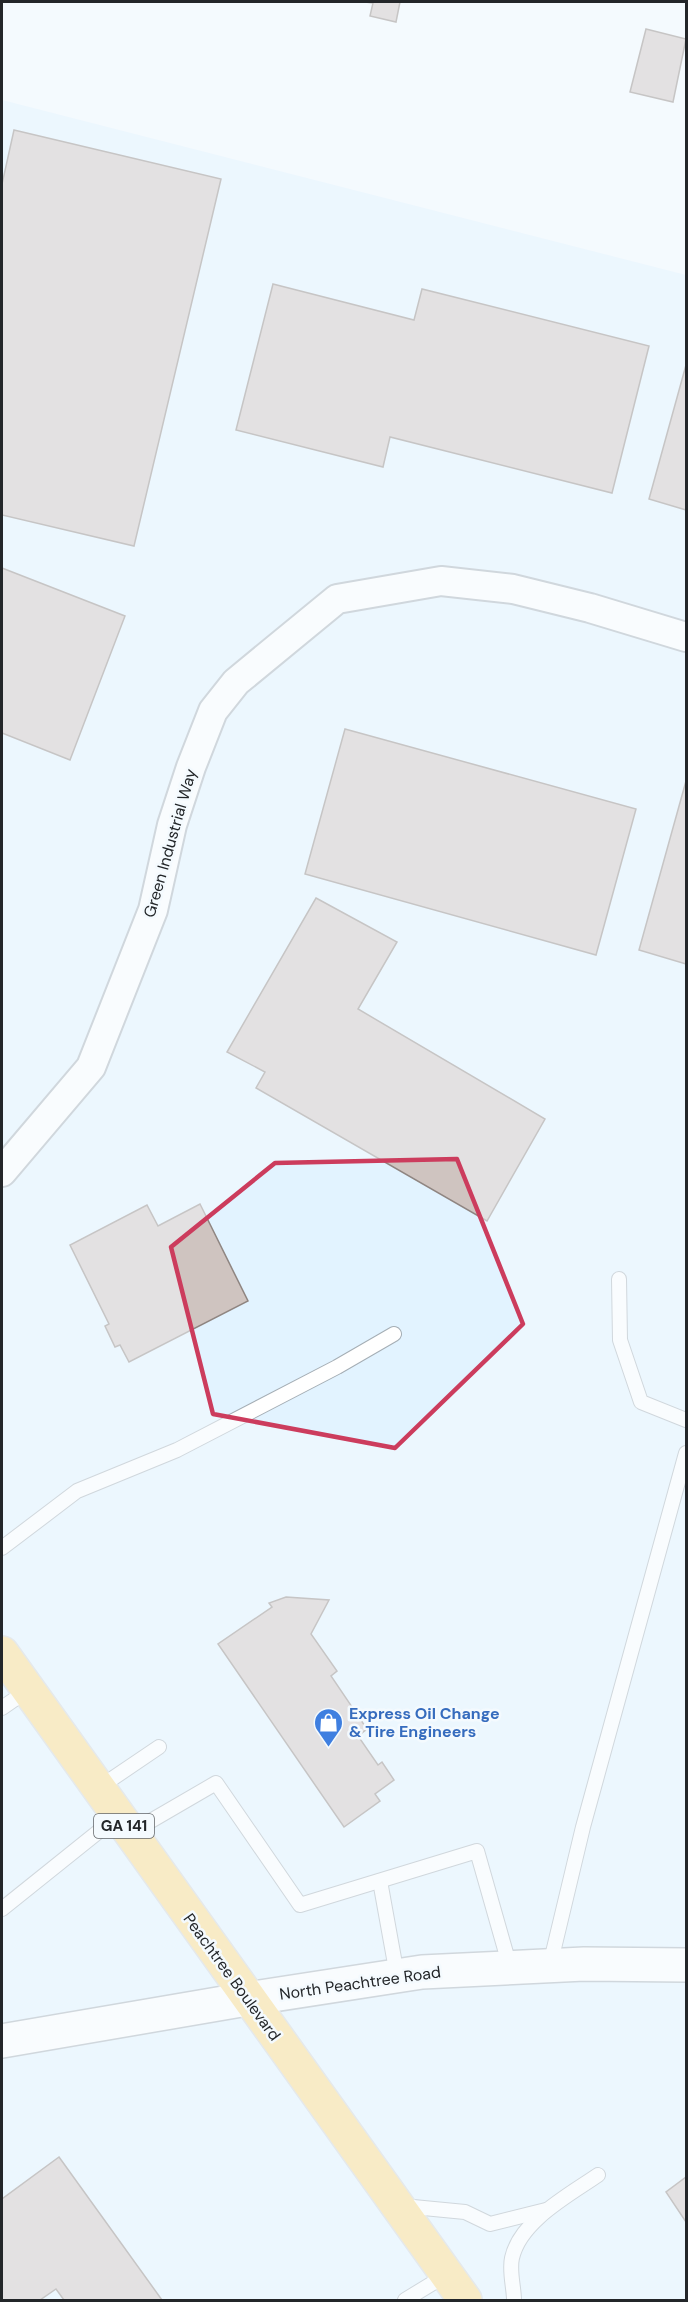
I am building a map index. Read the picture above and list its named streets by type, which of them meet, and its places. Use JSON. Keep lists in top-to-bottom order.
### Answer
{
  "streets": {
    "highway": ["GA 141", "Peachtree Boulevard"],
    "street": ["Green Industrial Way", "North Peachtree Road"]
  },
  "crossings": [
    ["Peachtree Boulevard", "North Peachtree Road"]
  ],
  "places": {
    "shop": ["Express Oil Change & Tire Engineers"]
  }
}
